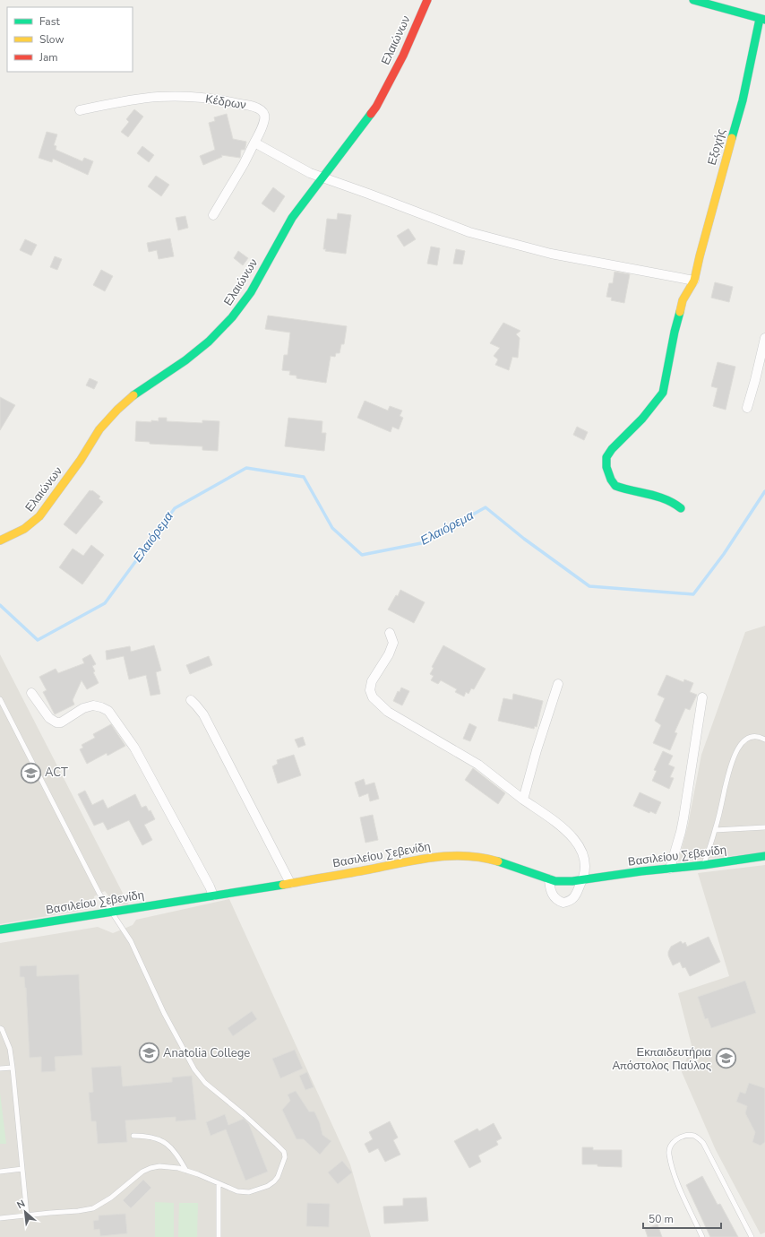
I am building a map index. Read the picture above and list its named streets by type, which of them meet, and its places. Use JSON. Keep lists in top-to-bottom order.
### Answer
{
  "streets": {
    "street": [
      "Ελαιώνων",
      "Κέδρων",
      "Εξοχής",
      "Βασιλείου Σεβενίδη"
    ]
  },
  "water": ["Ελαιόρεμα"],
  "places": {
    "school or university": ["ACT", "Anatolia College", "Εκπαιδευτήρια Απόστολος Παύλος"]
  },
  "legend": ["Fast", "Slow", "Jam"],
  "scale_bar": "50 m",
  "north": "top left"
}
